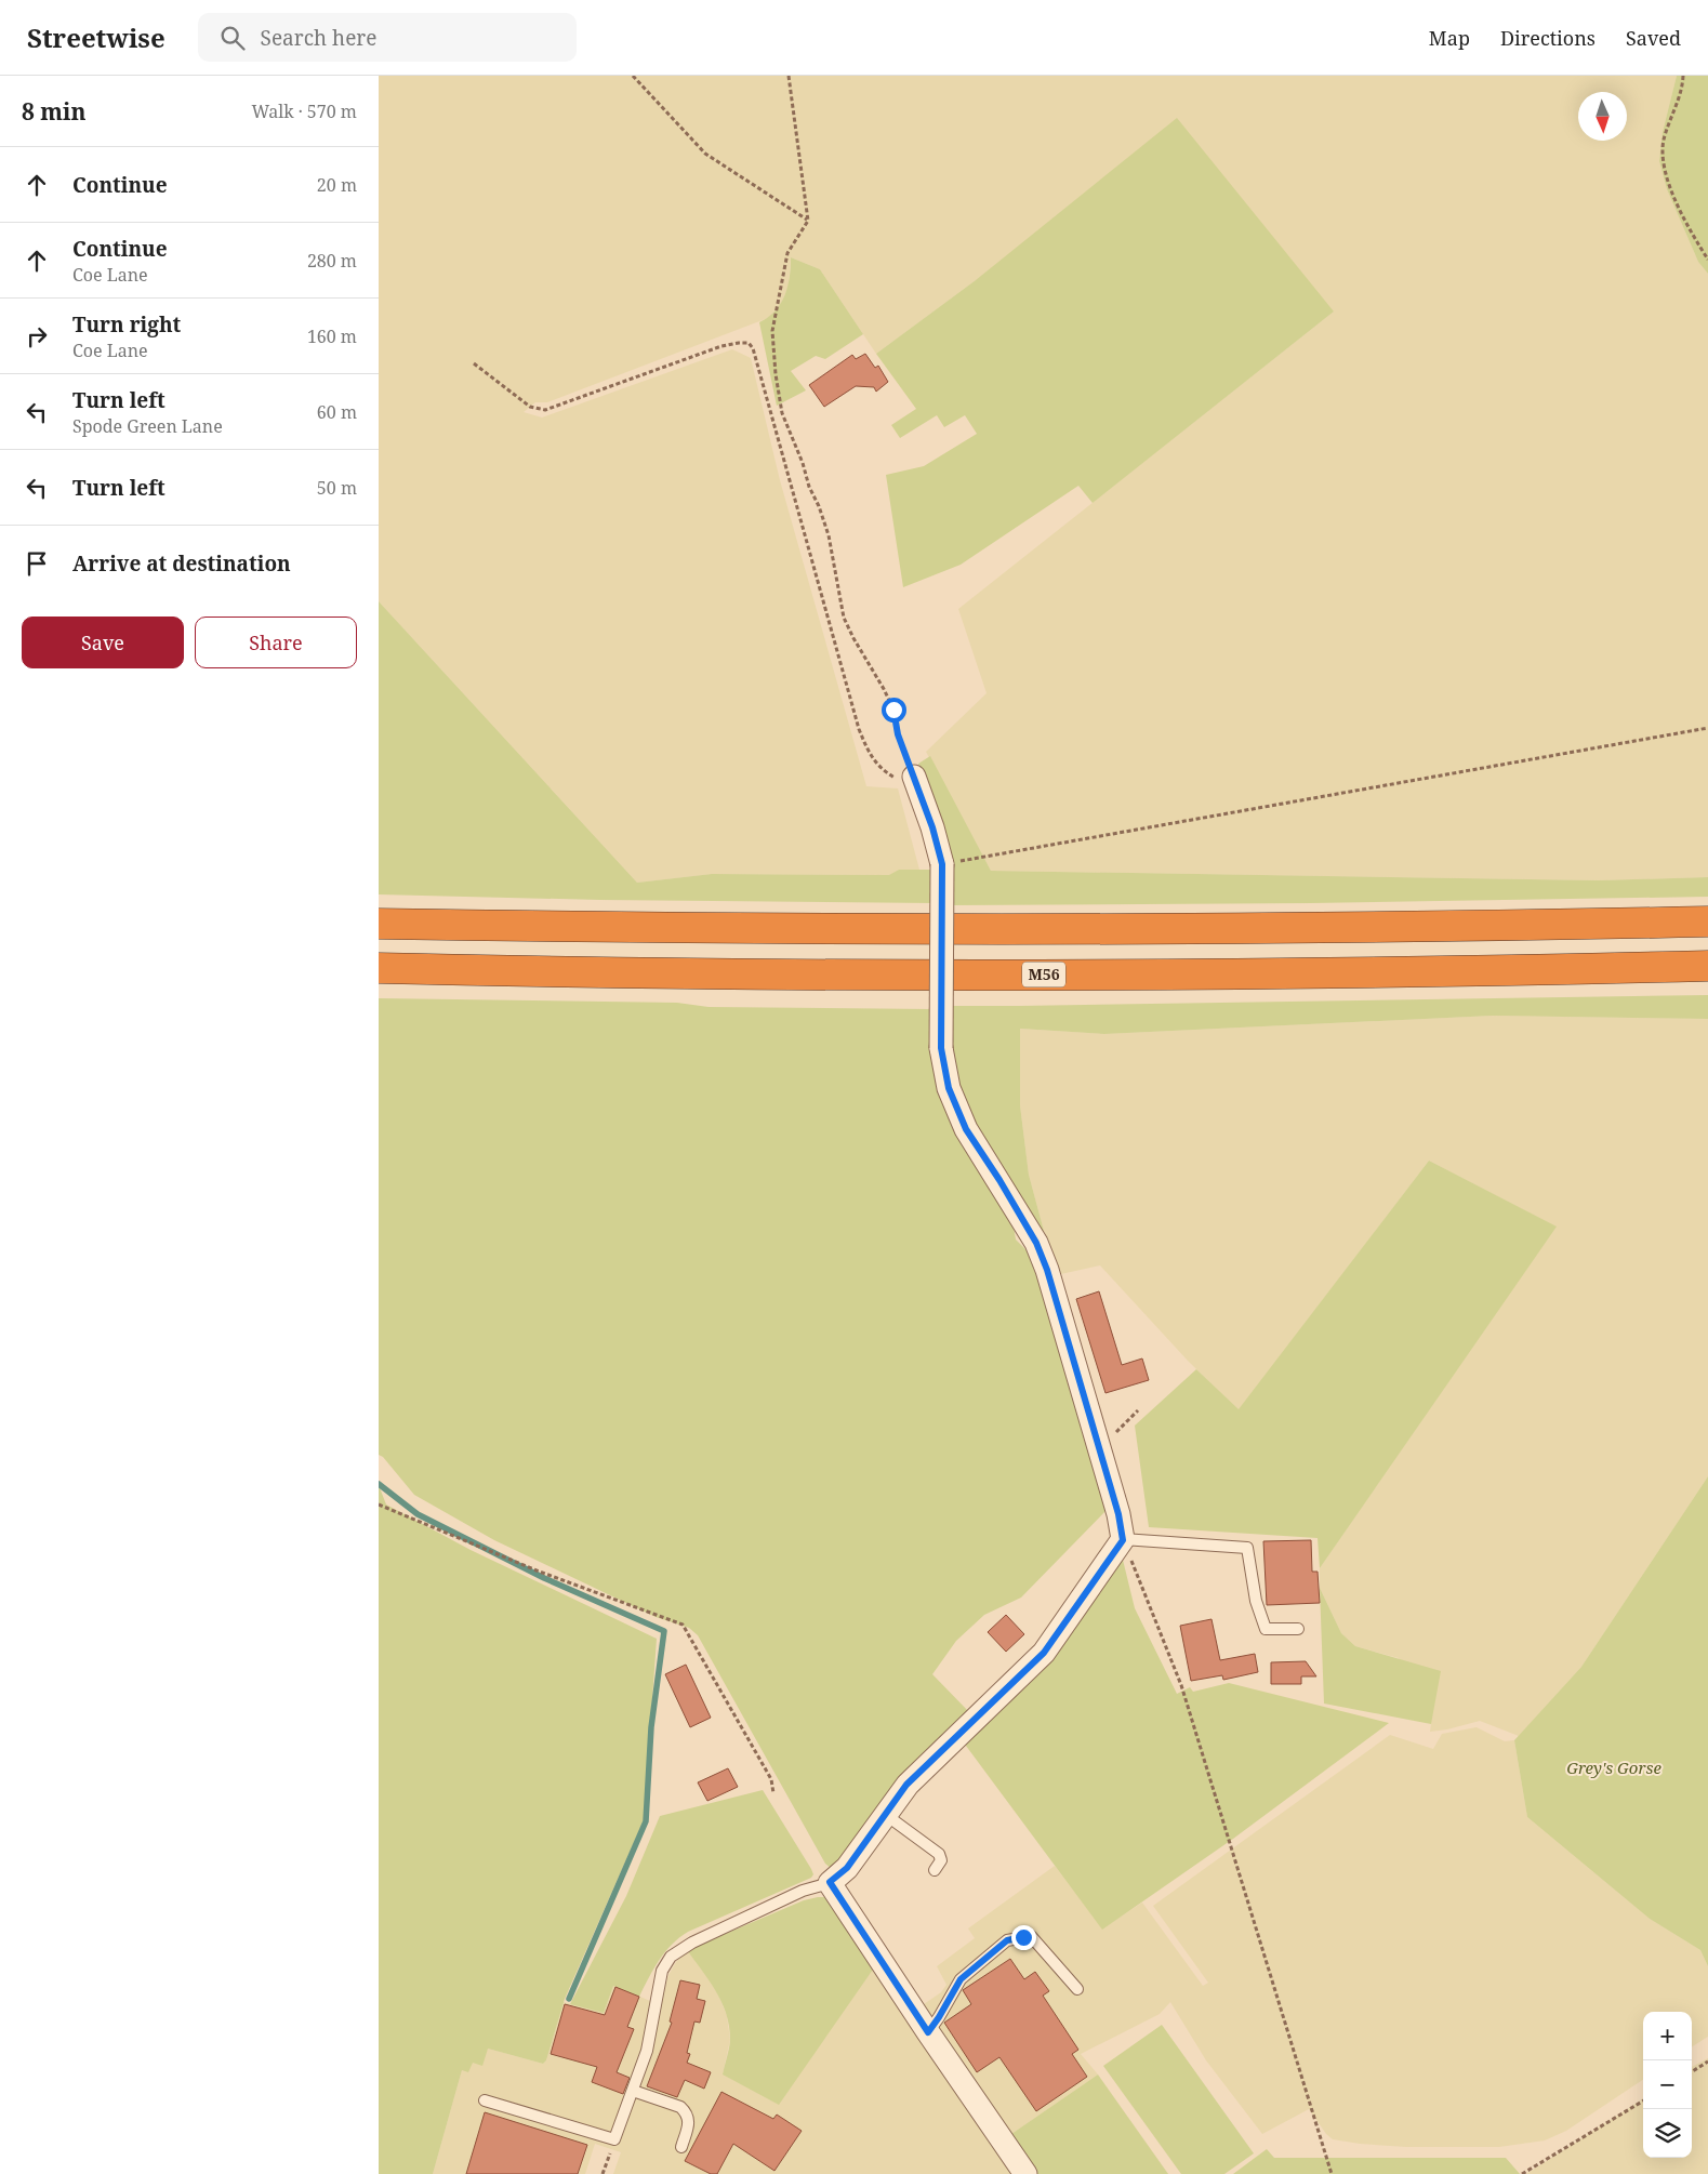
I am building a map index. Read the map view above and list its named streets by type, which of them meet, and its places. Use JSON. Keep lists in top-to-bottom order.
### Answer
{
  "streets": {
    "highway": ["M56"]
  },
  "parks": ["Grey's Gorse"],
  "north": "bottom",
  "page": {
    "header": "Streetwise",
    "search": "Search here",
    "nav": ["Map", "Directions", "Saved"],
    "heading": ["8 min", "Walk · 570 m"],
    "list": [
      ["Continue", "20 m"],
      ["Continue", "Coe Lane", "280 m"],
      ["Turn right", "Coe Lane", "160 m"],
      ["Turn left", "Spode Green Lane", "60 m"],
      ["Turn left", "50 m"],
      "Arrive at destination"
    ],
    "buttons": ["Save", "Share"],
    "map_buttons": ["+", "−"]
  }
}
